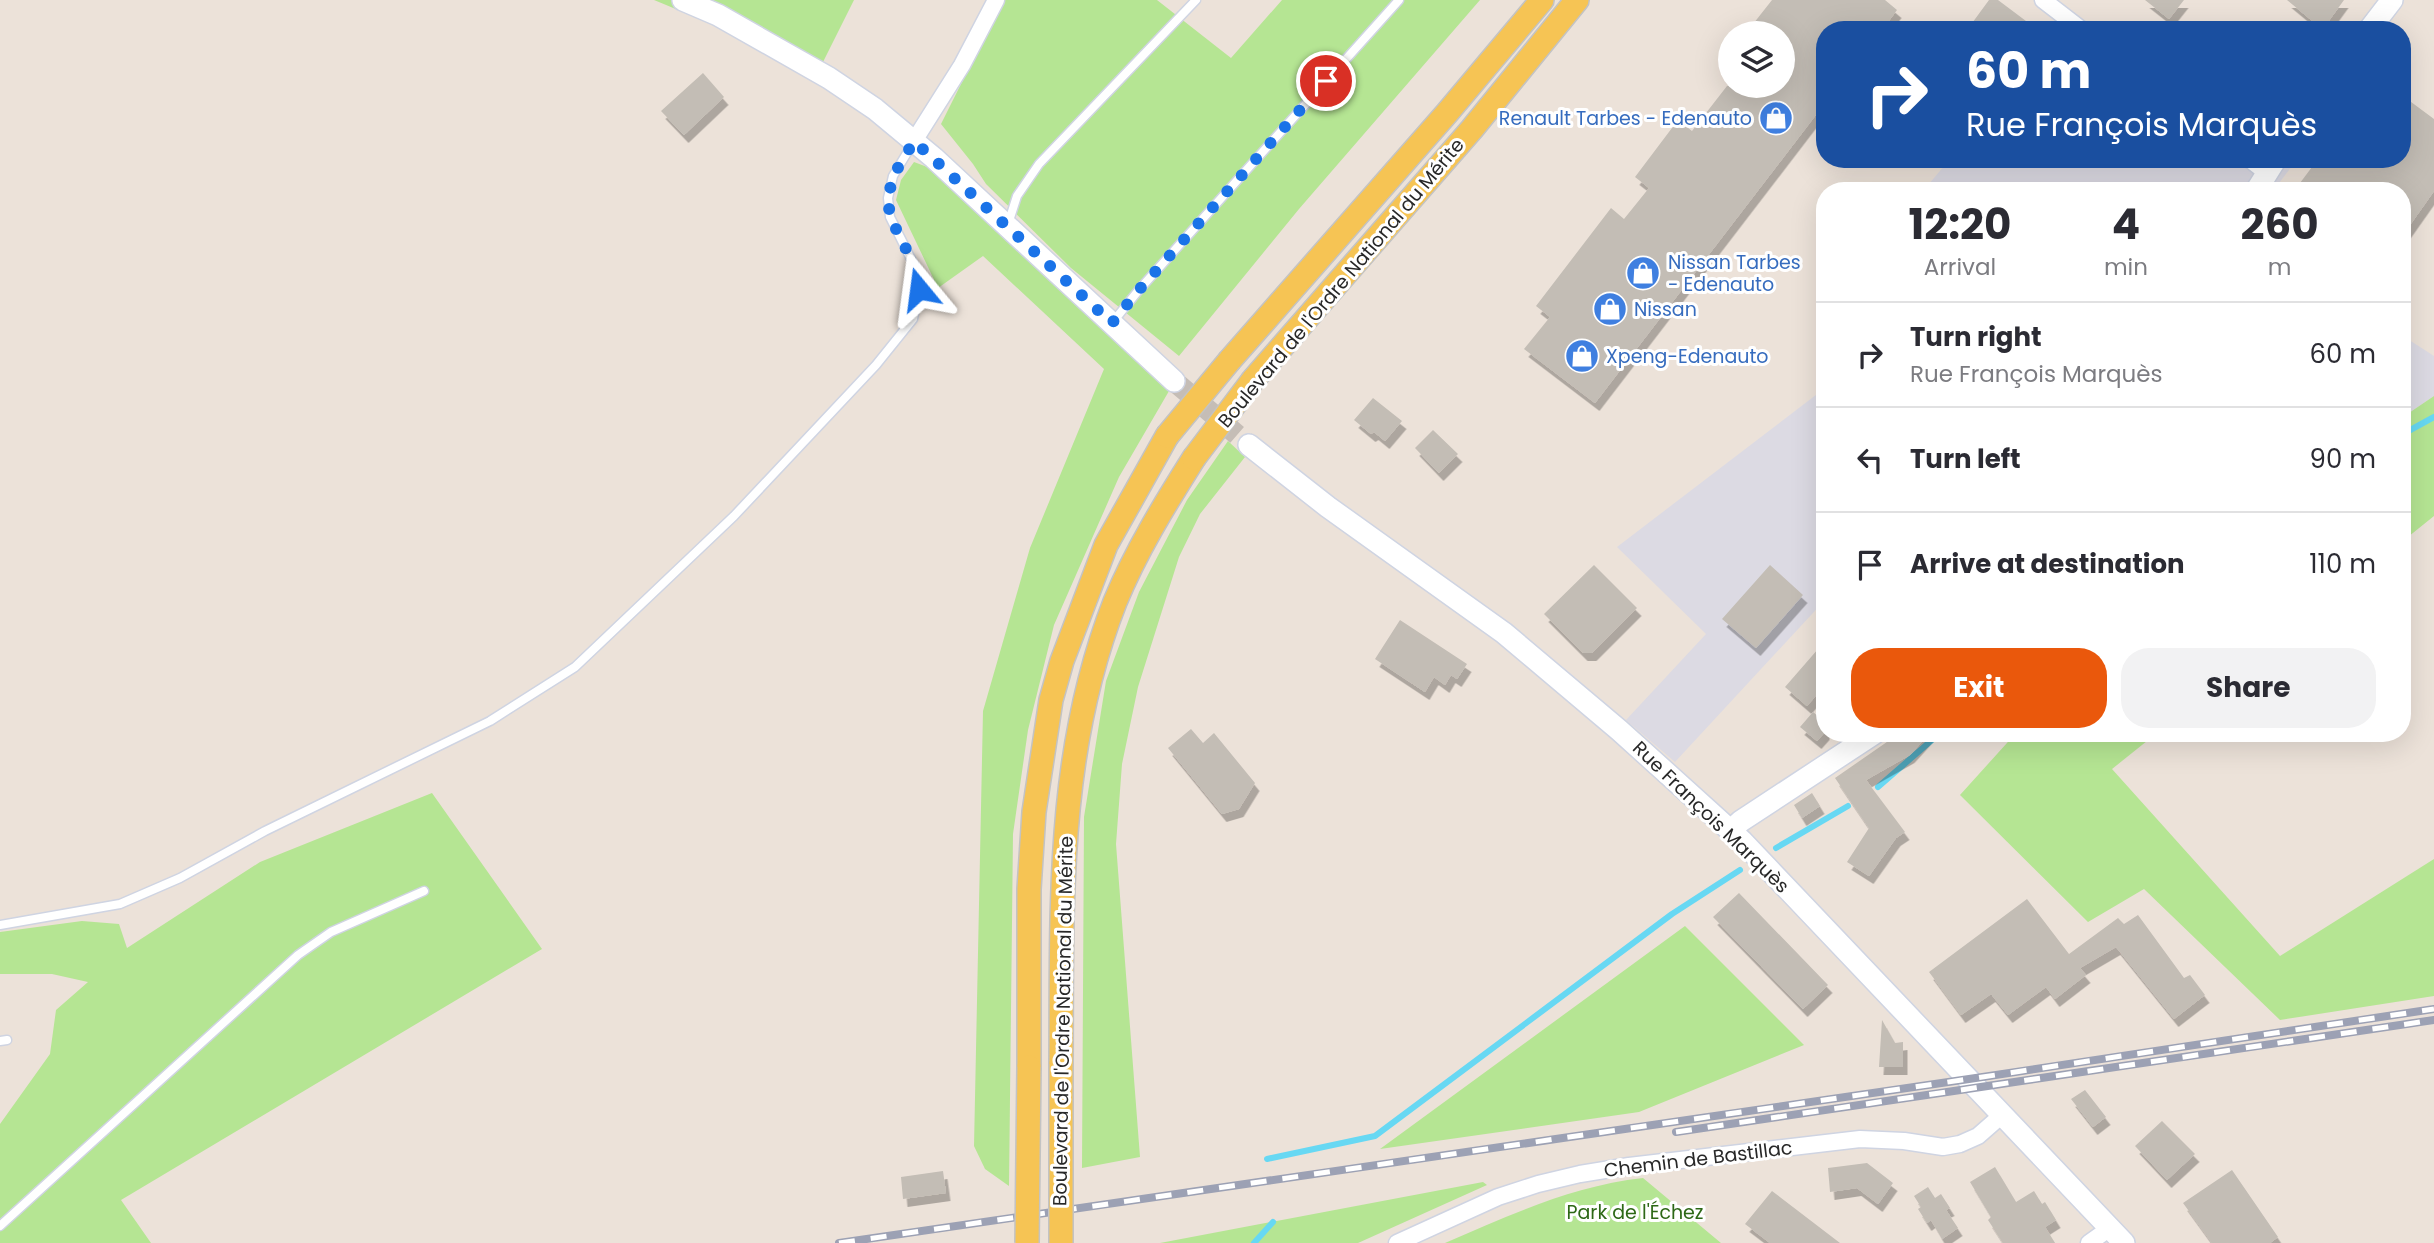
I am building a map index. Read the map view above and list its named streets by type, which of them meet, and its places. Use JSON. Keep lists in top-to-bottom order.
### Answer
{
  "streets": {
    "main road": ["Boulevard de l'Ordre National du Mérite"],
    "street": ["Rue François Marquès", "Chemin de Bastillac"]
  },
  "crossings": [
    ["Rue François Marquès", "Chemin de Bastillac"]
  ],
  "parks": ["Park de l'Échez"],
  "places": {
    "shop": [
      "Renault Tarbes - Edenauto",
      "Nissan Tarbes - Edenauto",
      "Nissan",
      "Xpeng-Edenauto"
    ]
  },
  "page": {
    "turn": ["60 m", "Rue François Marquès"],
    "eta": [
      "12:20",
      "Arrival",
      "4",
      "min",
      "260",
      "m"
    ],
    "list": [
      {
        "name": "Turn right",
        "note": "Rue François Marquès",
        "value": "60 m"
      },
      {
        "name": "Turn left",
        "value": "90 m"
      },
      {
        "name": "Arrive at destination",
        "value": "110 m"
      }
    ],
    "buttons": ["Exit", "Share"]
  }
}
